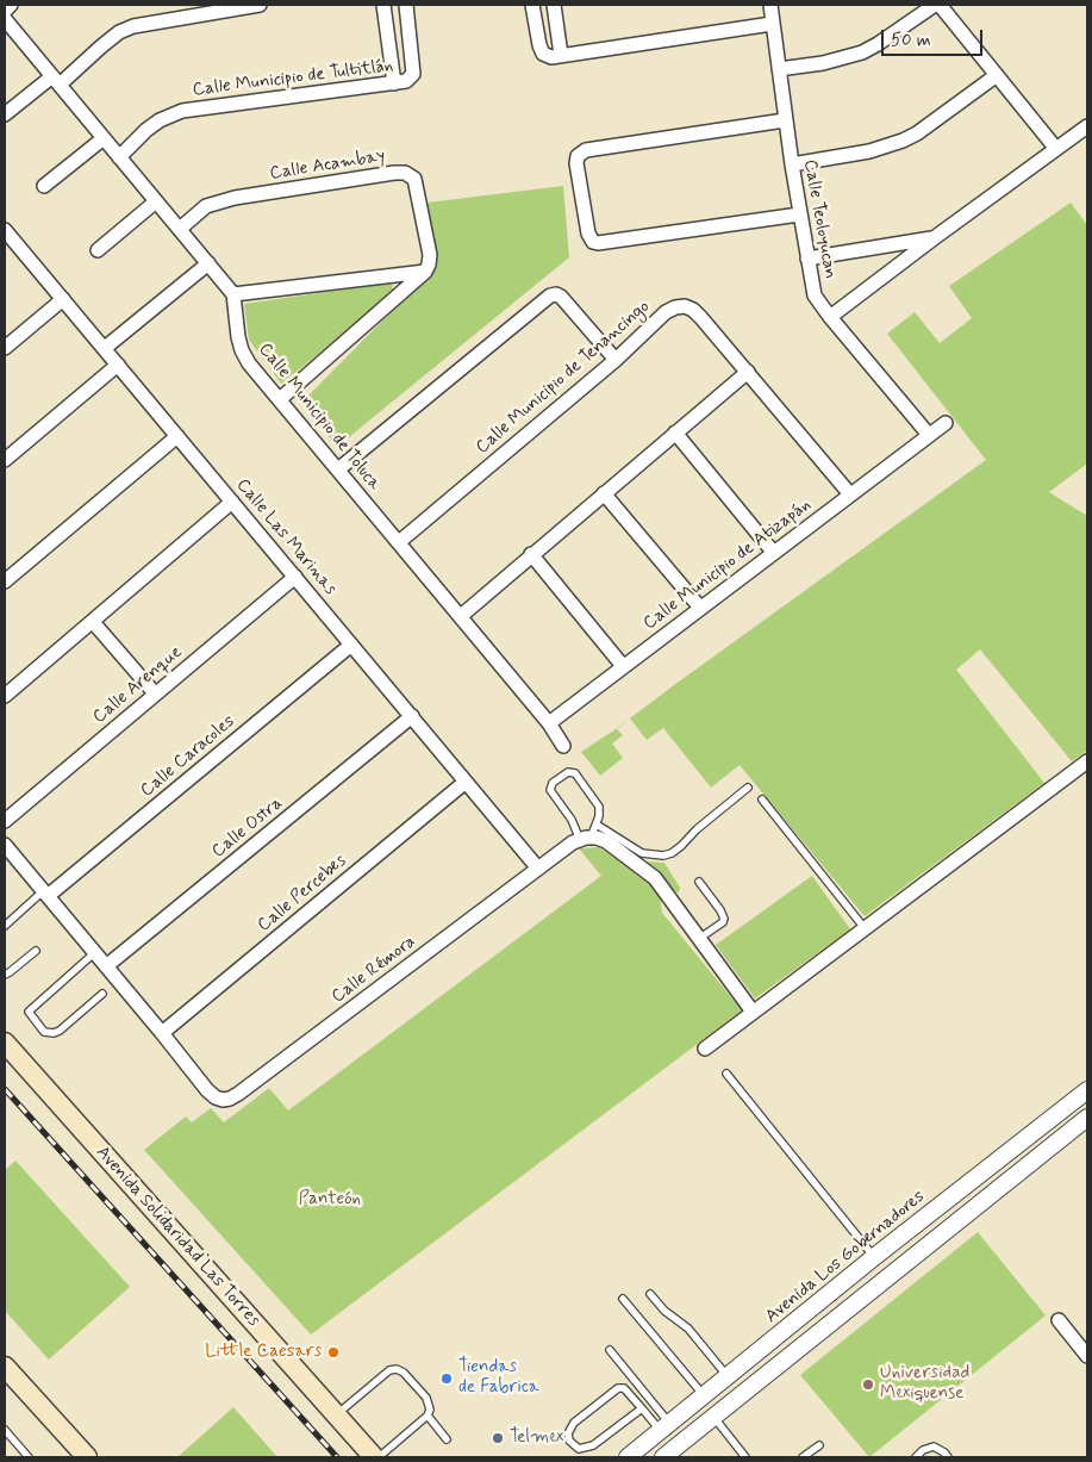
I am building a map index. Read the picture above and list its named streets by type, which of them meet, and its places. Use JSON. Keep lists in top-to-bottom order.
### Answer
{
  "streets": {
    "main road": ["Avenida Solidaridad Las Torres"],
    "street": [
      "Calle Municipio de Tultitlán",
      "Calle Acambay",
      "Calle Teoloyucan",
      "Calle Municipio de Tenancingo",
      "Calle Municipio de Toluca",
      "Calle Las Marinas",
      "Calle Municipio de Atizapán",
      "Calle Arenque",
      "Calle Caracoles",
      "Calle Ostra",
      "Calle Percebes",
      "Calle Rémora",
      "Avenida Los Gobernadores"
    ]
  },
  "crossings": [
    ["Calle Teoloyucan", "Calle Municipio de Atizapán"],
    ["Calle Municipio de Tenancingo", "Calle Municipio de Toluca"],
    ["Calle Municipio de Toluca", "Calle Municipio de Atizapán"],
    ["Calle Las Marinas", "Calle Arenque"],
    ["Calle Las Marinas", "Calle Caracoles"],
    ["Calle Las Marinas", "Calle Ostra"],
    ["Calle Las Marinas", "Calle Percebes"],
    ["Calle Las Marinas", "Calle Rémora"],
    ["Calle Percebes", "Calle Rémora"]
  ],
  "parks": ["Panteón"],
  "places": [
    "Little Caesars",
    "Tiendas de Fabrica",
    "Universidad Mexiquense",
    "Telmex"
  ],
  "scale_bar": "50 m"
}
